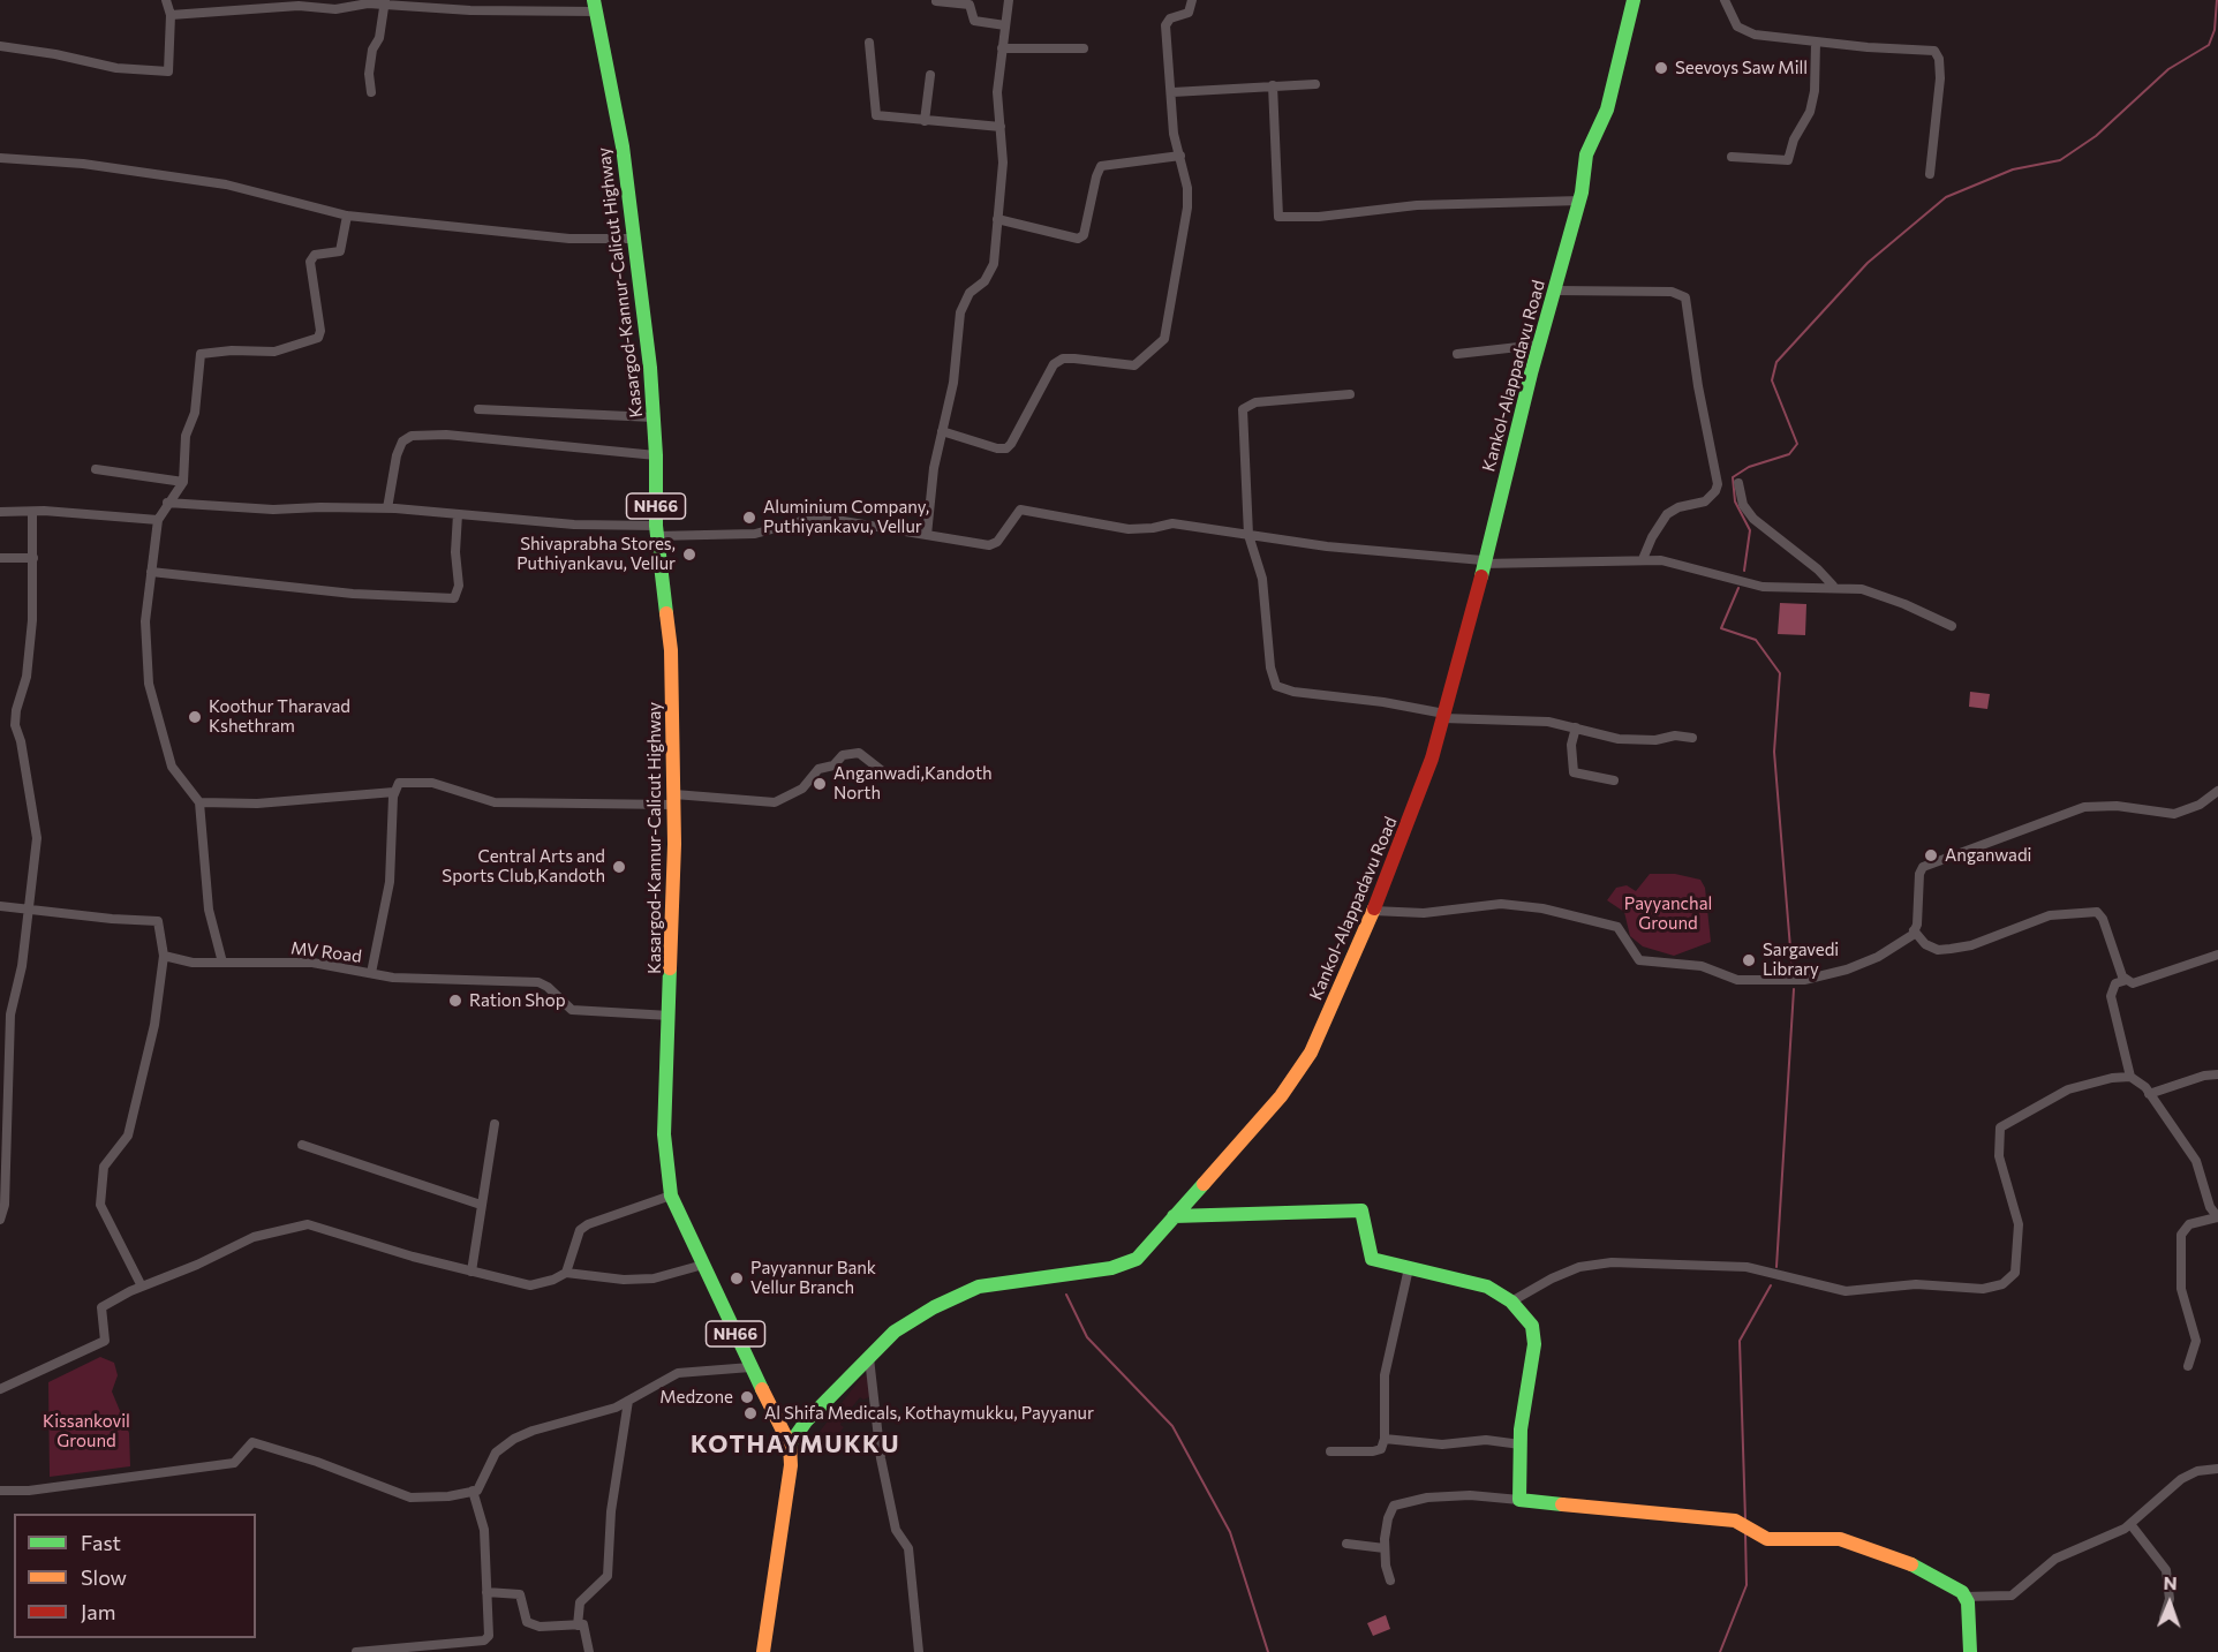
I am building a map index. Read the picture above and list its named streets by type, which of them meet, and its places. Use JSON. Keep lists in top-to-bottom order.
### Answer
{
  "streets": {
    "main road": ["Kasargod-Kannur-Calicut Highway", "Kankol-Alappadavu Road", "NH66"],
    "street": ["MV Road"]
  },
  "crossings": [
    ["Kasargod-Kannur-Calicut Highway", "Kankol-Alappadavu Road"],
    ["Kasargod-Kannur-Calicut Highway", "MV Road"]
  ],
  "districts": ["KOTHAYMUKKU"],
  "parks": ["Payyanchal Ground", "Kissankovil Ground"],
  "places": [
    "Seevoys Saw Mill",
    "Aluminium Company, Puthiyankavu, Vellur",
    "Shivaprabha Stores, Puthiyankavu, Vellur",
    "Koothur Tharavad Kshethram",
    "Anganwadi,Kandoth North",
    "Anganwadi",
    "Central Arts and Sports Club,Kandoth",
    "Sargavedi Library",
    "Ration Shop",
    "Payyannur Bank Vellur Branch",
    "Medzone",
    "Al Shifa Medicals, Kothaymukku, Payyanur"
  ],
  "legend": ["Fast", "Slow", "Jam"],
  "north": "top"
}
